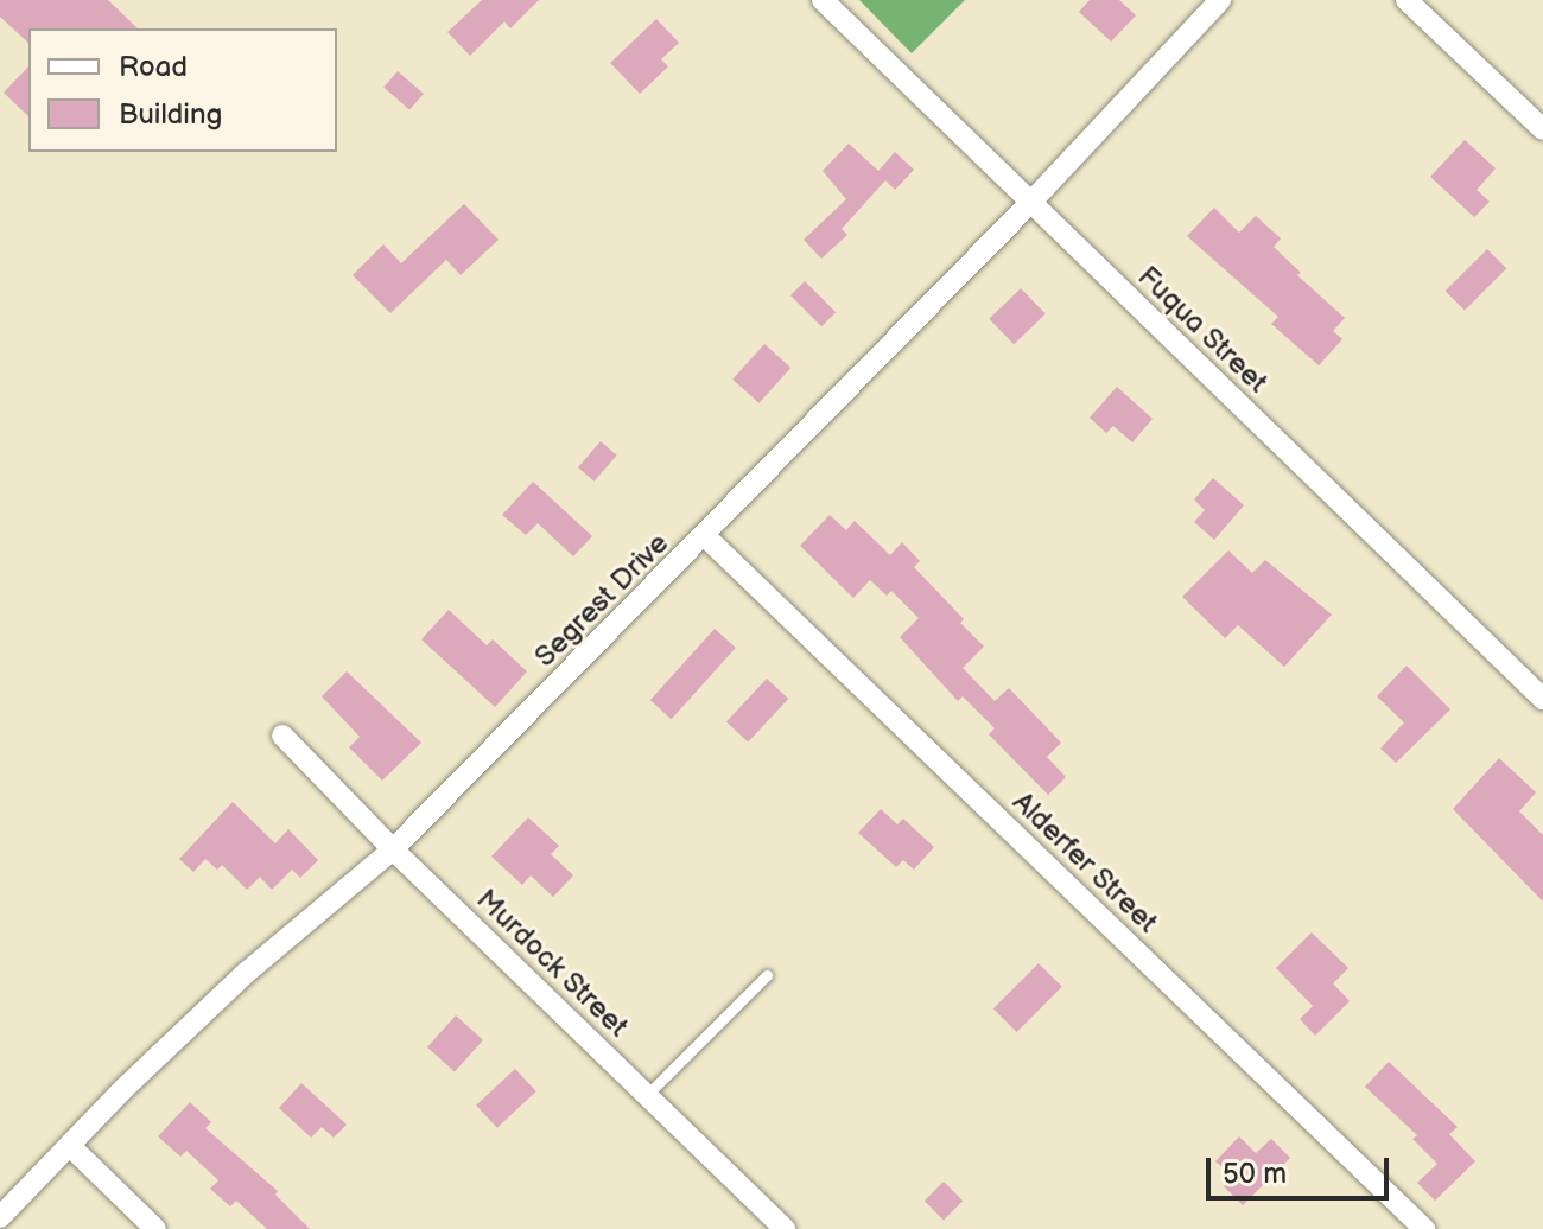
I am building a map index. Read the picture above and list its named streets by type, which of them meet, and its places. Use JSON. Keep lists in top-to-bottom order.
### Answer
{
  "streets": {
    "street": [
      "Fuqua Street",
      "Segrest Drive",
      "Alderfer Street",
      "Murdock Street"
    ]
  },
  "crossings": [
    ["Fuqua Street", "Segrest Drive"],
    ["Segrest Drive", "Alderfer Street"],
    ["Segrest Drive", "Murdock Street"]
  ],
  "legend": ["Road", "Building"],
  "scale_bar": "50 m"
}
